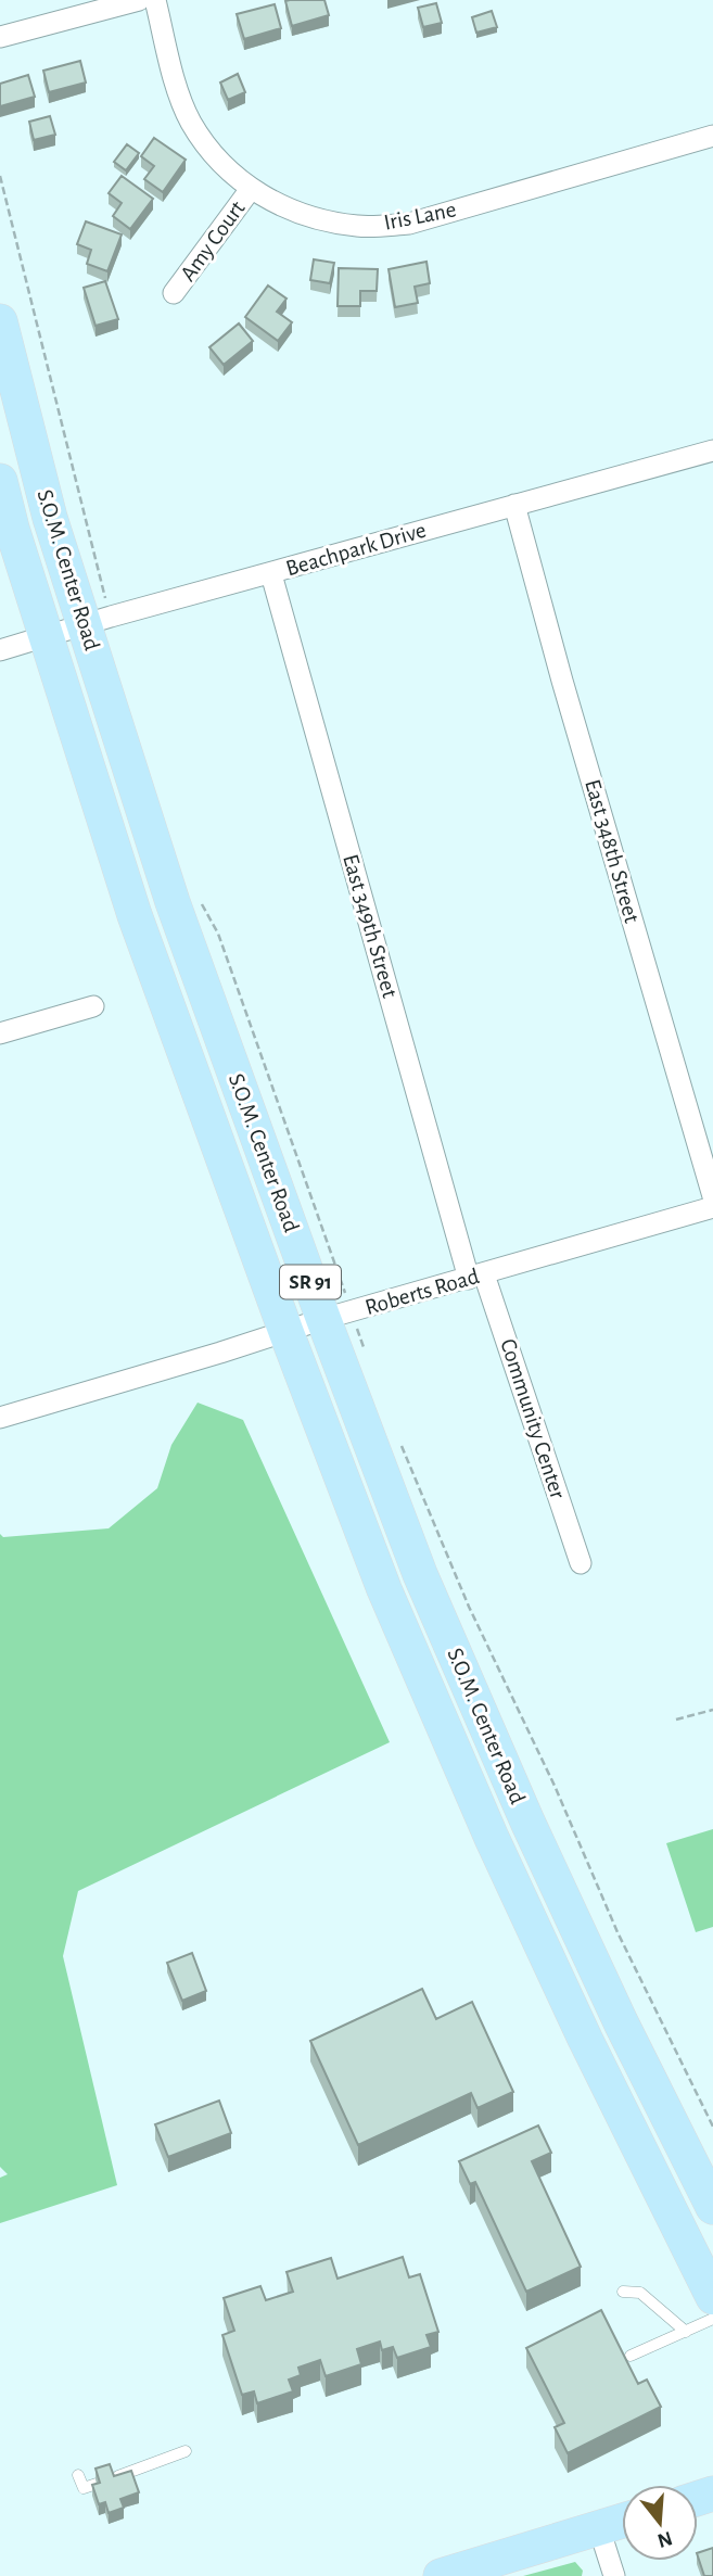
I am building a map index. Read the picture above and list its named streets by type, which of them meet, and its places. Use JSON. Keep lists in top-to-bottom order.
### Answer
{
  "streets": {
    "main road": ["S.O.M. Center Road", "SR 91"],
    "street": [
      "Iris Lane",
      "Amy Court",
      "Beachpark Drive",
      "East 348th Street",
      "East 349th Street",
      "Roberts Road",
      "Community Center"
    ]
  },
  "crossings": [
    ["Iris Lane", "Amy Court"],
    ["Beachpark Drive", "S.O.M. Center Road"],
    ["Beachpark Drive", "East 348th Street"],
    ["Beachpark Drive", "East 349th Street"],
    ["S.O.M. Center Road", "Roberts Road"],
    ["East 349th Street", "Roberts Road"],
    ["East 349th Street", "Community Center"],
    ["Roberts Road", "Community Center"]
  ],
  "north": "bottom"
}
